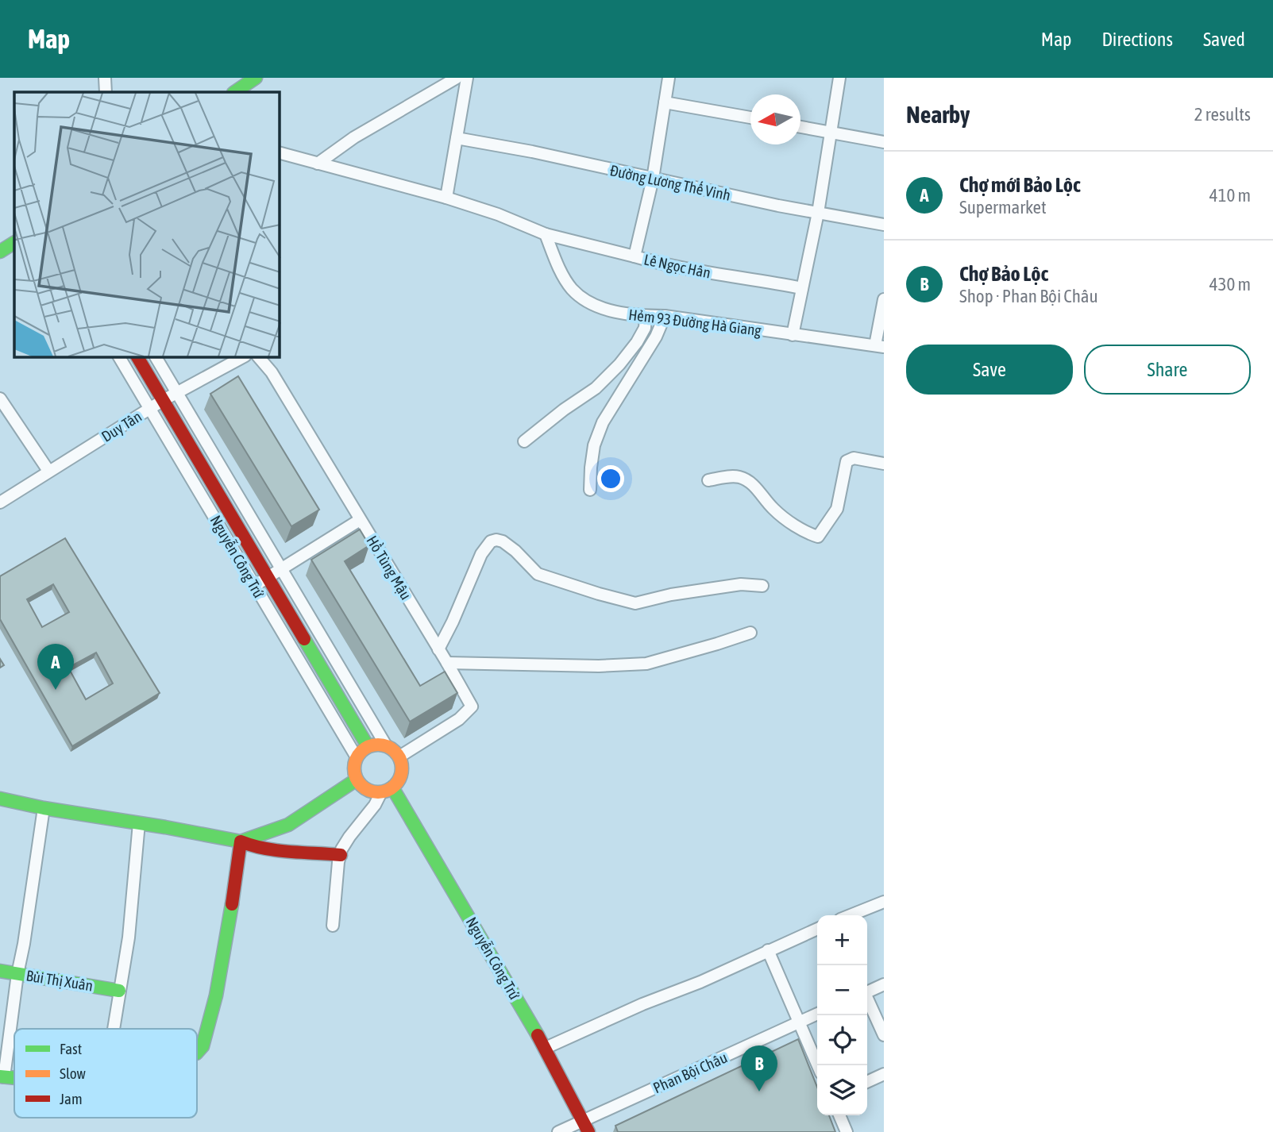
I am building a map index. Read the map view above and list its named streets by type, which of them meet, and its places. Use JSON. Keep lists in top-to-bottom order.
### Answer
{
  "streets": {
    "street": [
      "Đường Lương Thế Vinh",
      "Lê Ngọc Hân",
      "Hẻm 93 Đường Hà Giang",
      "Duy Tân",
      "Nguyễn Công Trứ",
      "Hồ Tùng Mậu",
      "Bùi Thị Xuân",
      "Phan Bội Châu"
    ]
  },
  "crossings": [
    ["Đường Lương Thế Vinh", "Lê Ngọc Hân"],
    ["Duy Tân", "Nguyễn Công Trứ"],
    ["Nguyễn Công Trứ", "Hồ Tùng Mậu"],
    ["Nguyễn Công Trứ", "Phan Bội Châu"]
  ],
  "legend": ["Fast", "Slow", "Jam"],
  "north": "left",
  "page": {
    "header": "Map",
    "nav": ["Map", "Directions", "Saved"],
    "heading": ["Nearby", "2 results"],
    "list": [
      {
        "mark": "A",
        "name": "Chợ mới Bảo Lộc",
        "note": "Supermarket",
        "value": "410 m"
      },
      {
        "mark": "B",
        "name": "Chợ Bảo Lộc",
        "note": "Shop · Phan Bội Châu",
        "value": "430 m"
      }
    ],
    "buttons": ["Save", "Share"],
    "pins": ["A", "B"],
    "map_buttons": ["+", "−"]
  }
}
